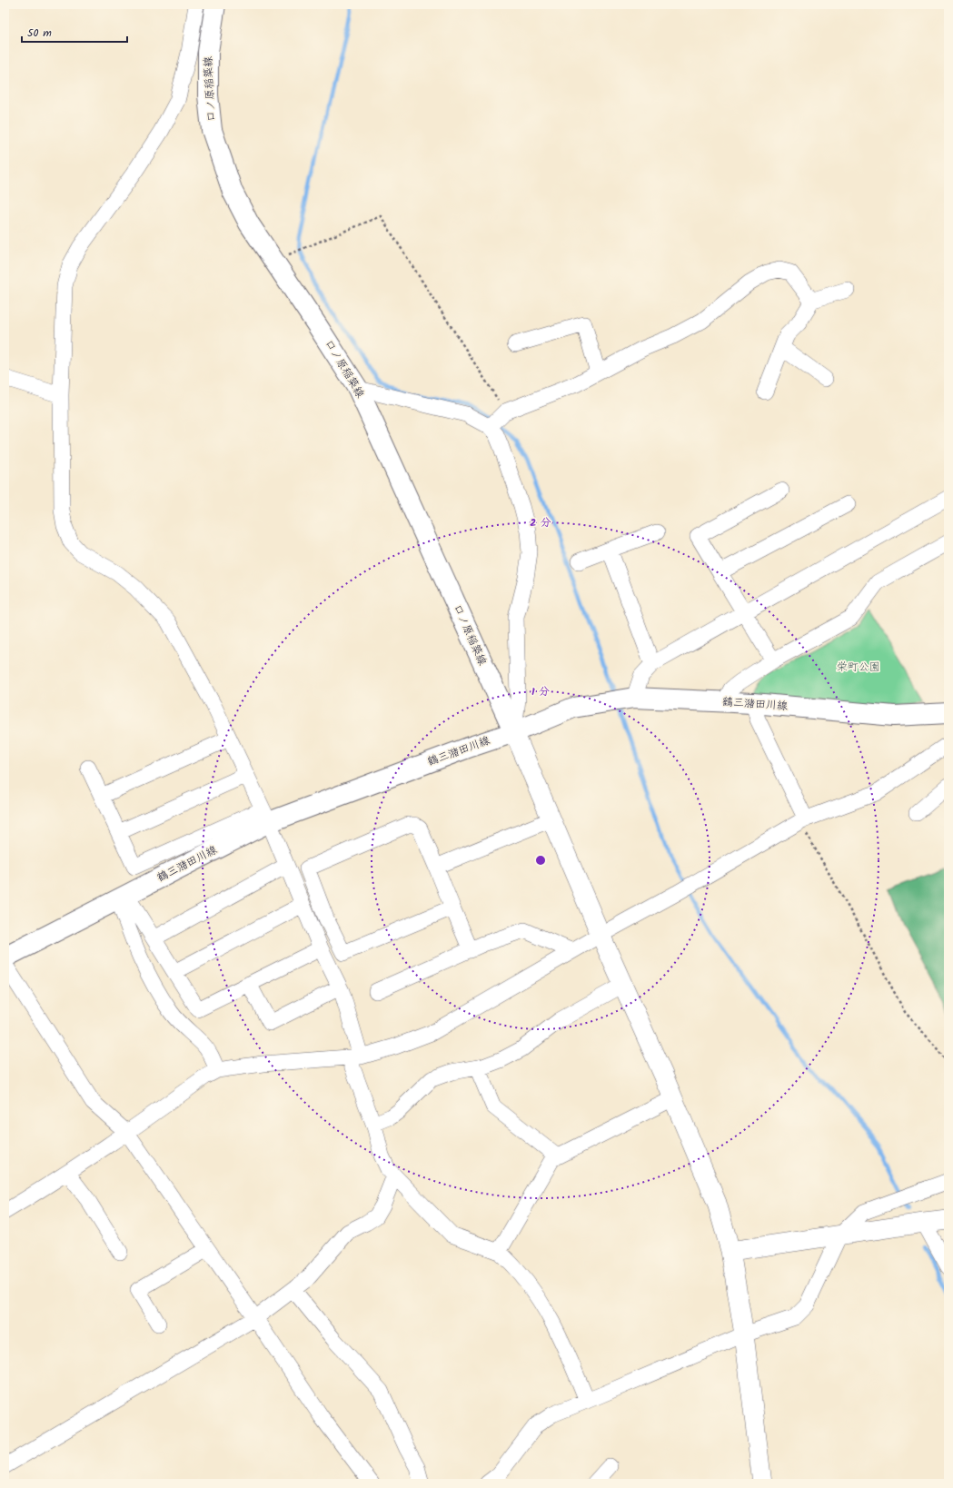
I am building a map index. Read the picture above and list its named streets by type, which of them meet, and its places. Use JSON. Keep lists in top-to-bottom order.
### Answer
{
  "streets": {
    "main road": ["口ノ原稲築線", "鶴三潴田川線"]
  },
  "crossings": [
    ["口ノ原稲築線", "鶴三潴田川線"]
  ],
  "parks": ["栄町公園"],
  "scale_bar": "50 m",
  "rings": ["2 分", "1 分"]
}
